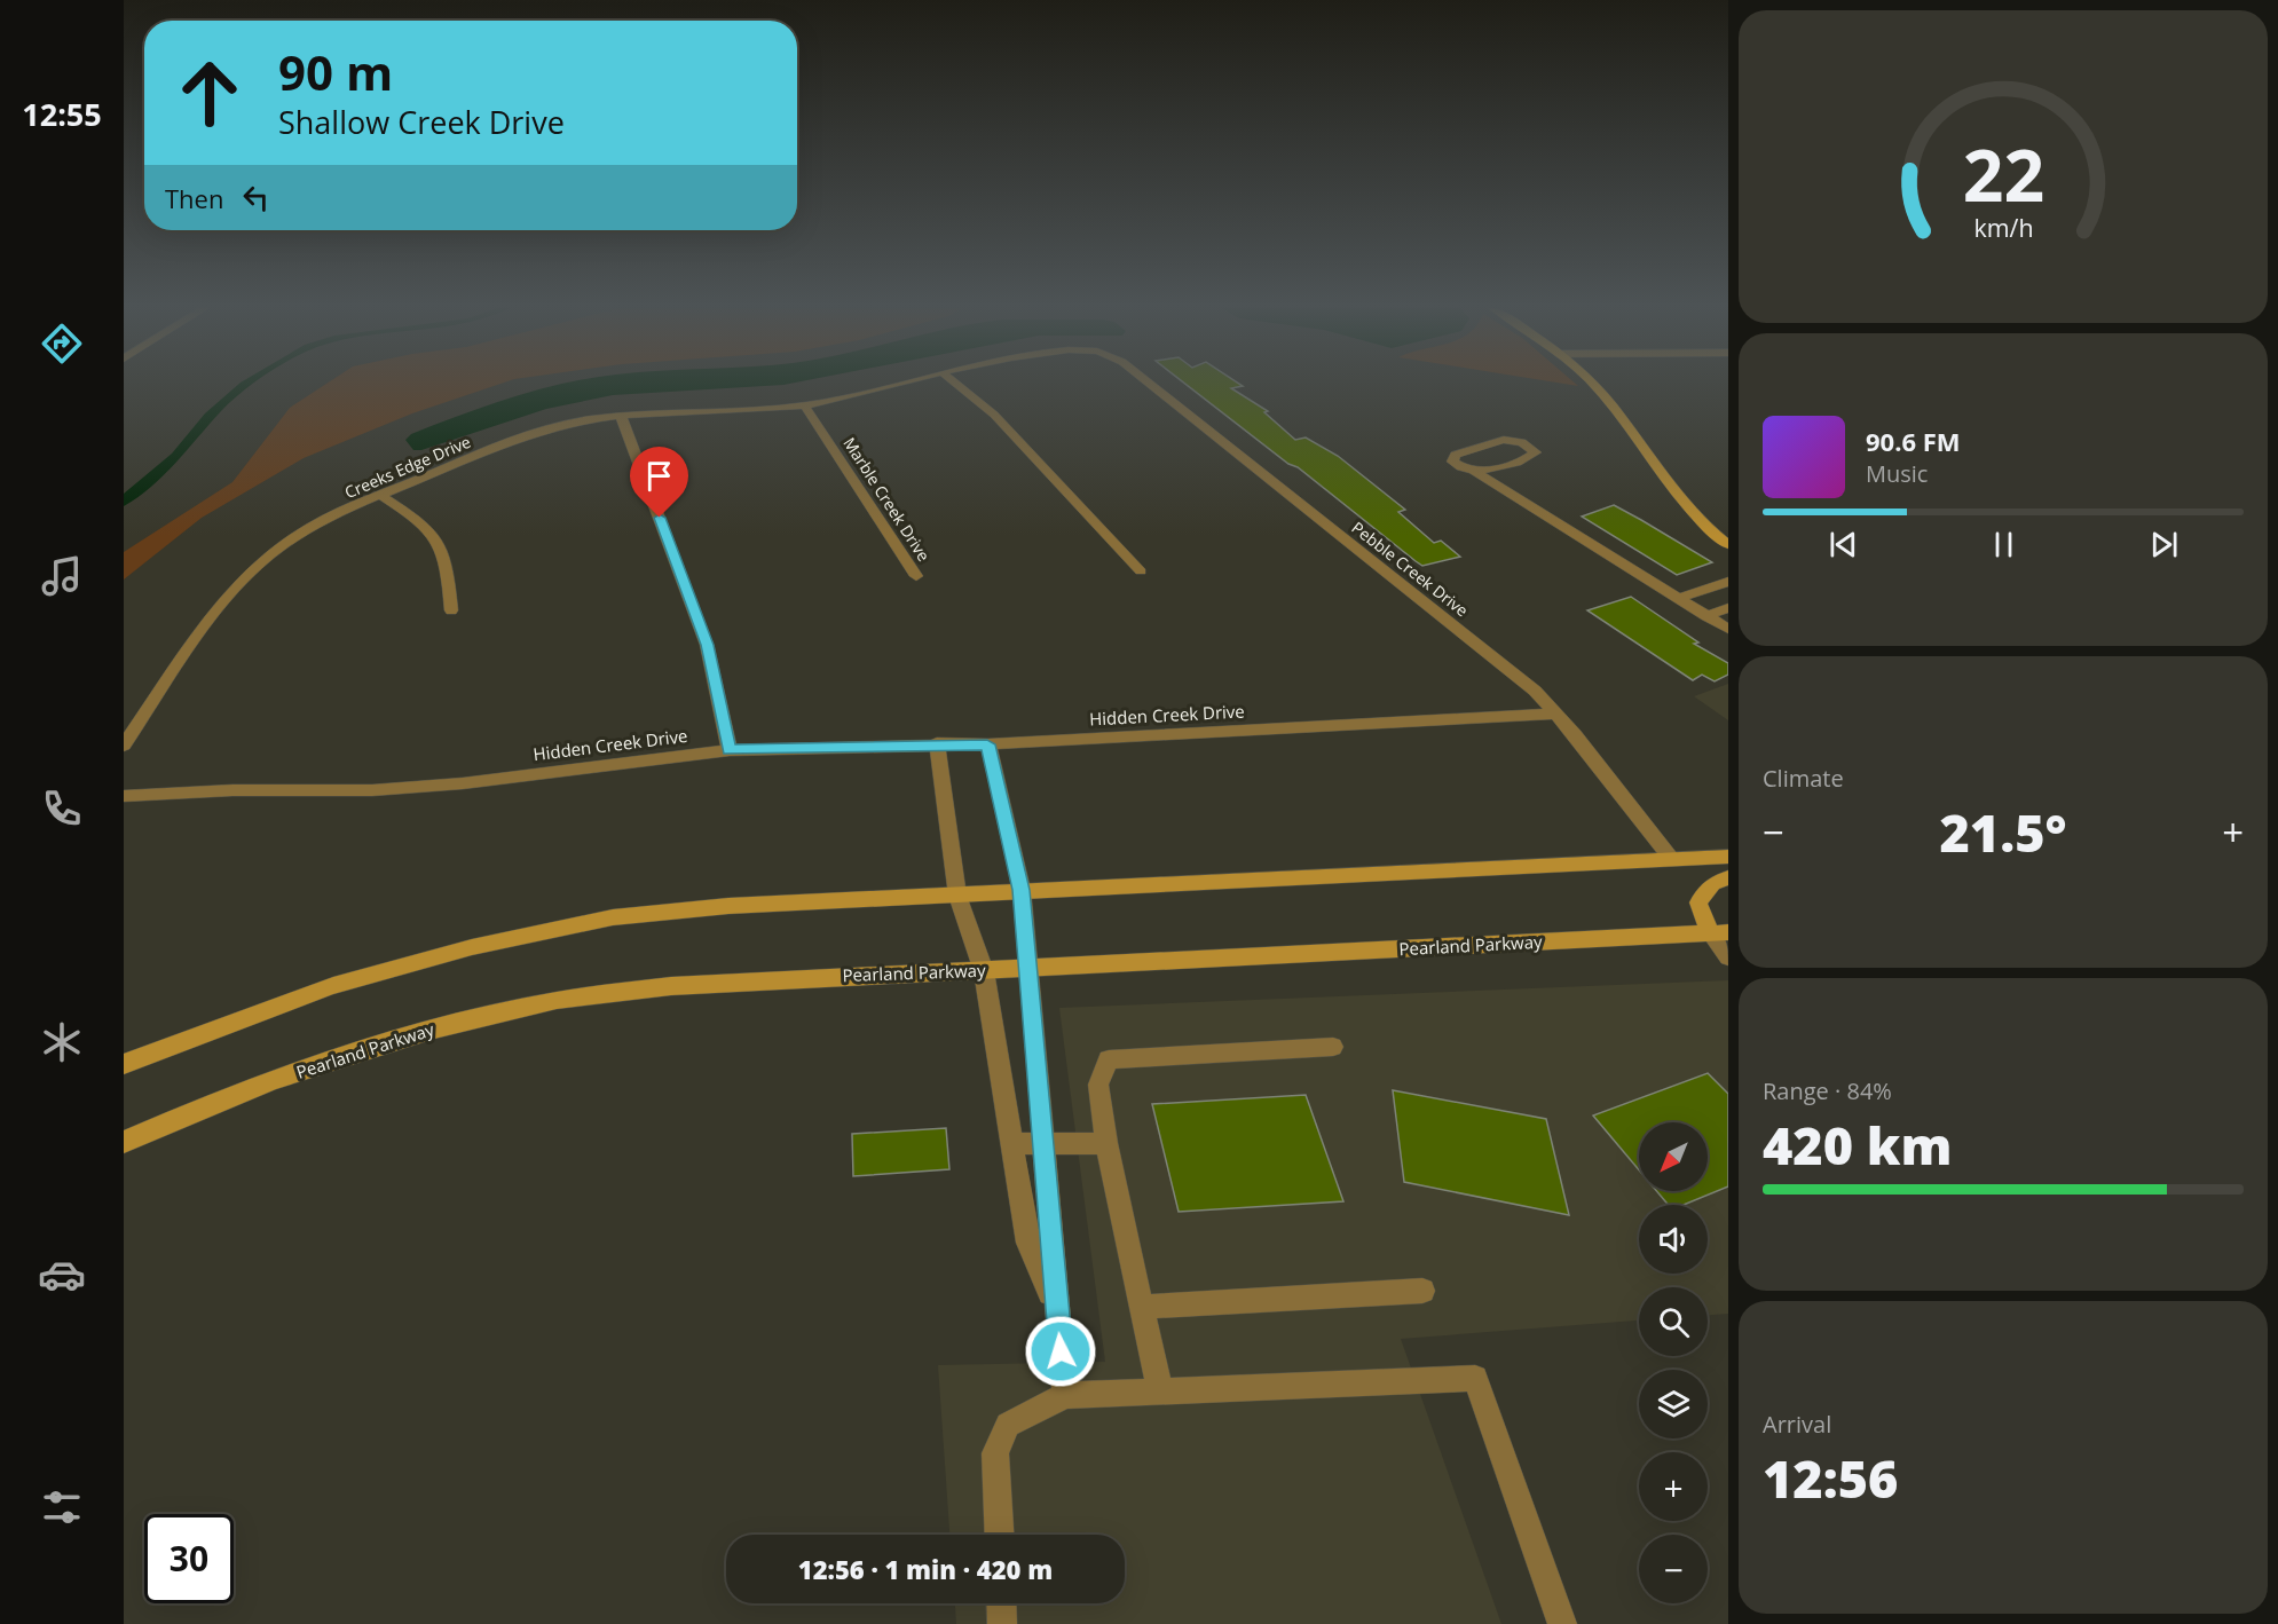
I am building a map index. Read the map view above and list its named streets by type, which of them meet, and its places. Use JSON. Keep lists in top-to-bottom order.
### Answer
{
  "streets": {
    "main road": ["Pearland Parkway"],
    "street": [
      "Creeks Edge Drive",
      "Marble Creek Drive",
      "Pebble Creek Drive",
      "Hidden Creek Drive"
    ]
  },
  "crossings": [
    ["Creeks Edge Drive", "Marble Creek Drive"],
    ["Pebble Creek Drive", "Hidden Creek Drive"]
  ],
  "north": "bottom left",
  "page": {
    "tabs": "12:55",
    "turn": ["90 m", "Shallow Creek Drive"],
    "then": "Then",
    "song": ["90.6 FM", "Music"],
    "tile": [
      "Climate",
      ["Range · 84%", "420 km"],
      ["Arrival", "12:56"]
    ],
    "heat": ["−", "21.5°", "+"],
    "map_buttons": ["+", "−"],
    "limit": "30",
    "trip": "12:56 · 1 min · 420 m",
    "gauge": ["22", "km/h"]
  }
}
